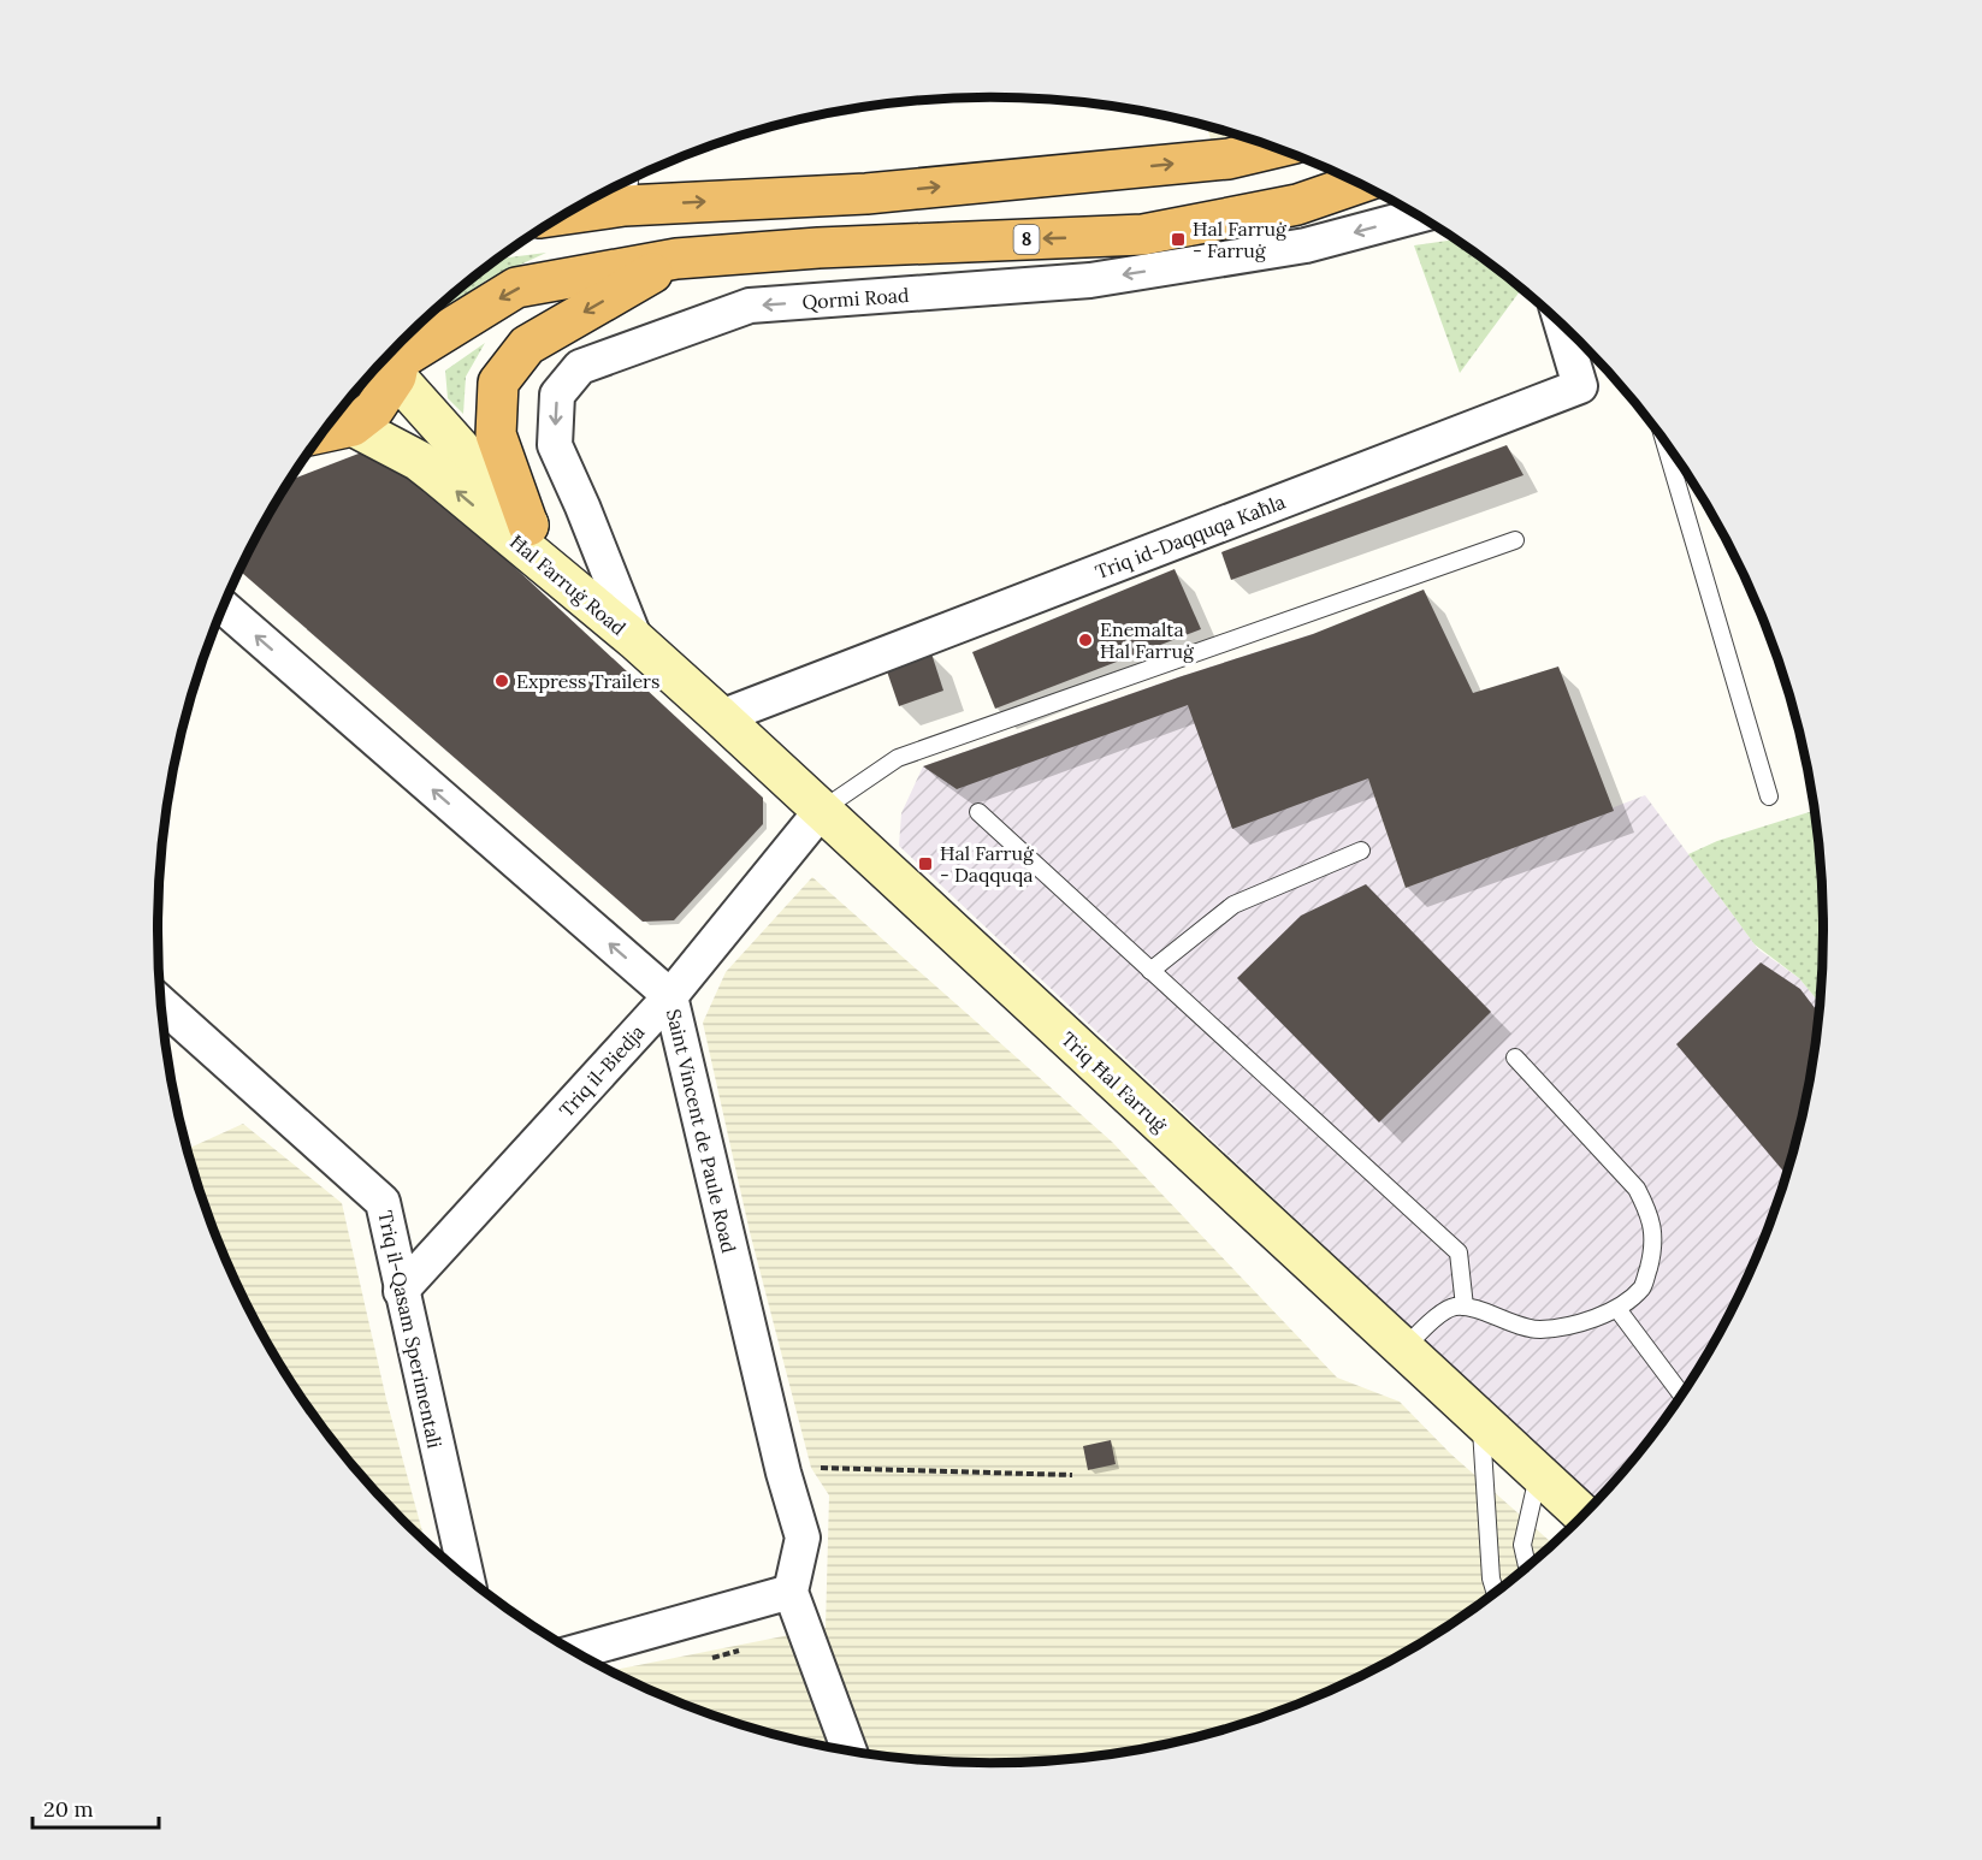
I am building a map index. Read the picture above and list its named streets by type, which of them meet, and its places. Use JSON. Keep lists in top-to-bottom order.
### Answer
{
  "streets": {
    "highway": ["8"],
    "main road": ["Ħal Farruġ Road", "Triq Ħal Farruġ"],
    "street": [
      "Qormi Road",
      "Triq id-Daqquqa Kaħla",
      "Triq il-Biedja",
      "Saint Vincent de Paule Road",
      "Triq il-Qasam Sperimentali"
    ]
  },
  "crossings": [
    ["8", "Ħal Farruġ Road"],
    ["Qormi Road", "Ħal Farruġ Road"],
    ["Qormi Road", "Triq Ħal Farruġ"],
    ["Triq id-Daqquqa Kaħla", "Triq Ħal Farruġ"],
    ["Ħal Farruġ Road", "Triq Ħal Farruġ"],
    ["Triq il-Biedja", "Triq Ħal Farruġ"],
    ["Triq il-Biedja", "Saint Vincent de Paule Road"],
    ["Triq il-Biedja", "Triq il-Qasam Sperimentali"]
  ],
  "one_way": ["Saint Vincent de Paule Road"],
  "places": {
    "transit": ["Ħal Farruġ - Farruġ", "Ħal Farruġ - Daqquqa"],
    "other": ["Enemalta Ħal Farruġ", "Express Trailers"]
  },
  "scale_bar": "20 m"
}
